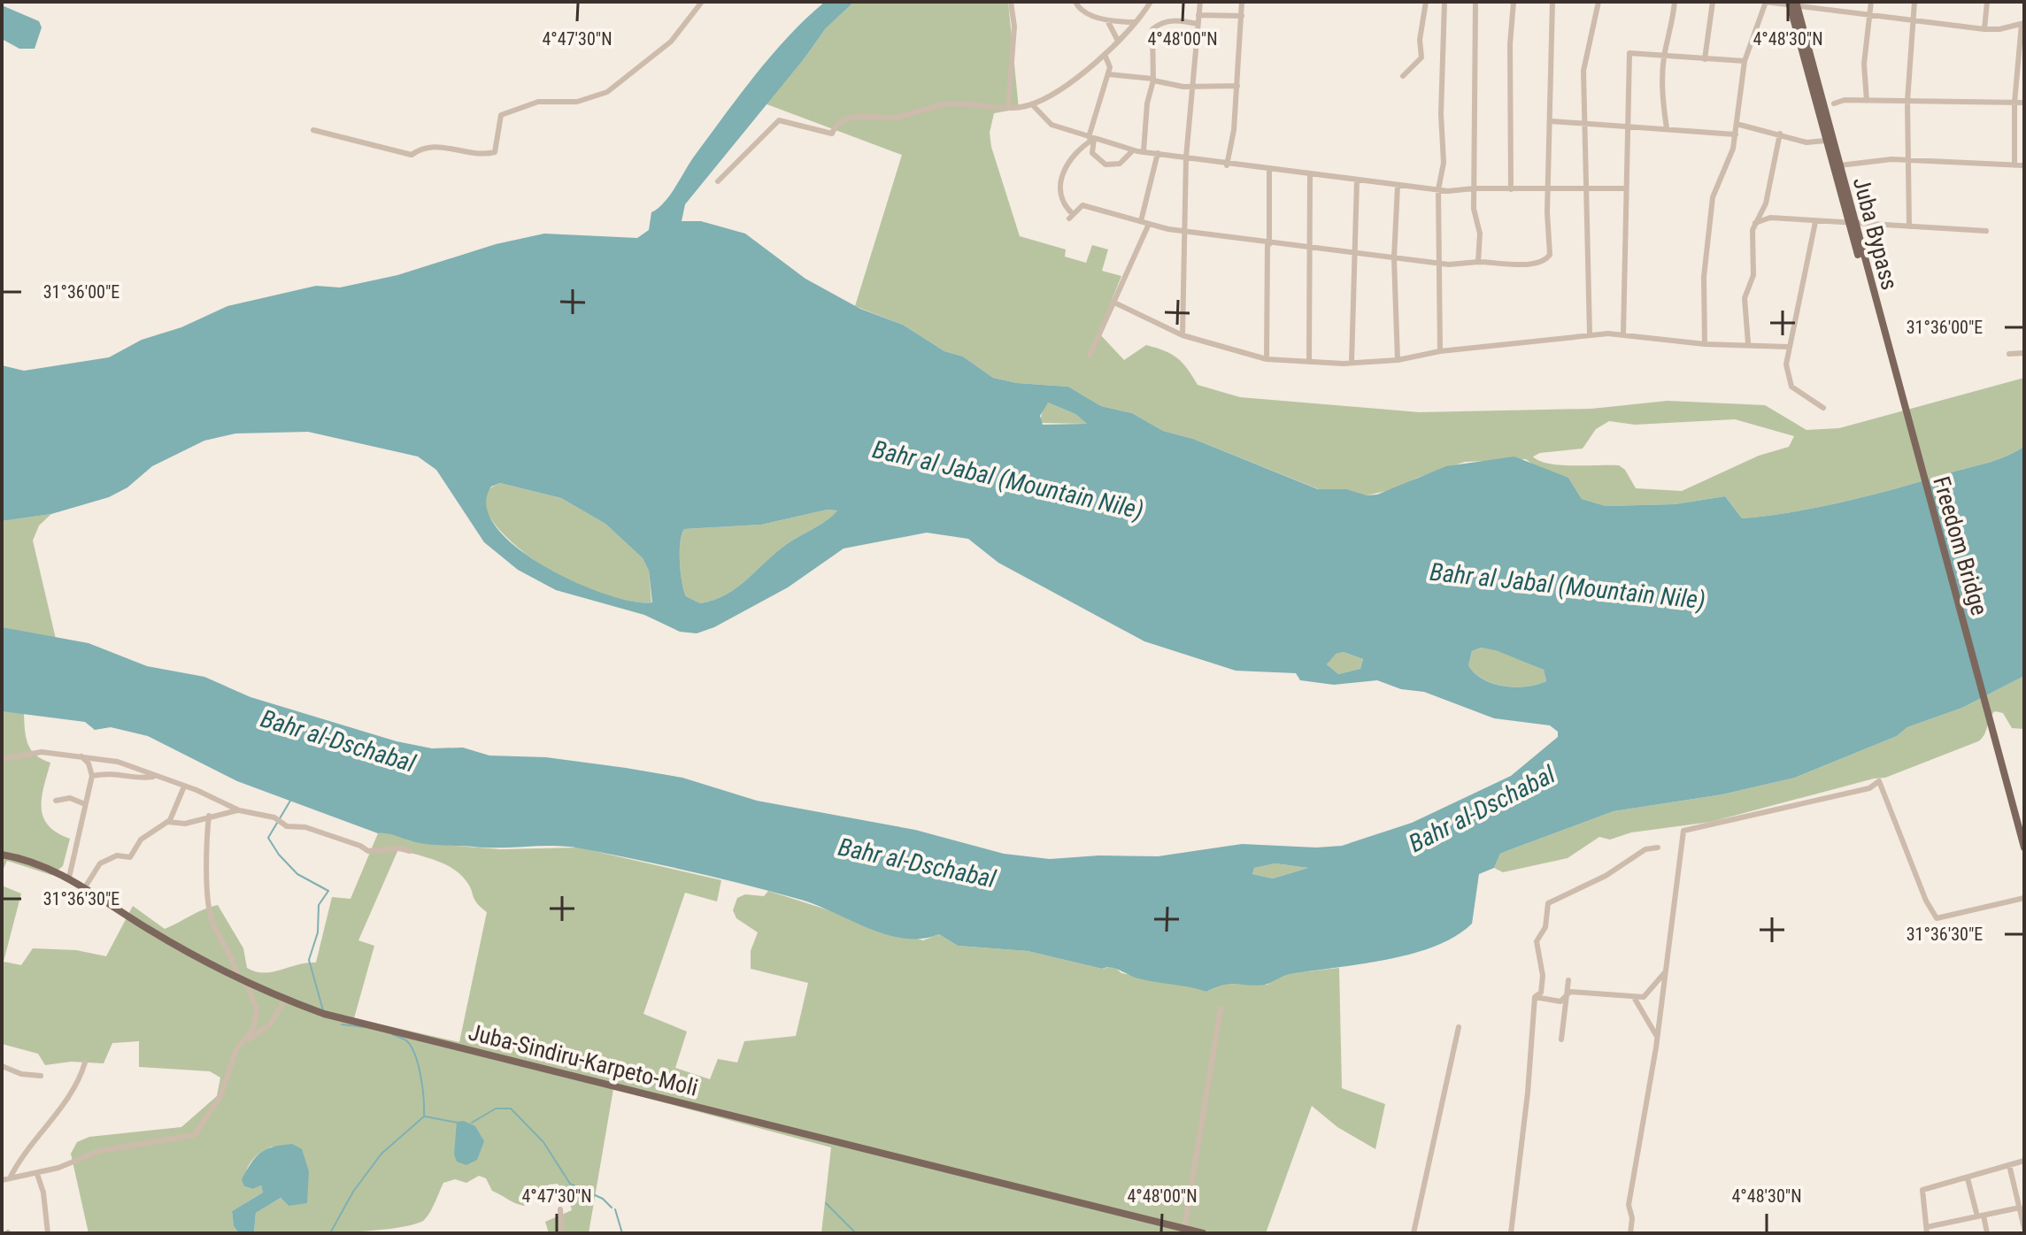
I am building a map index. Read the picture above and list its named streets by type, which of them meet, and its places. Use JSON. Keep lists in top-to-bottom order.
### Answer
{
  "streets": {
    "main road": ["Juba Bypass", "Freedom Bridge", "Juba-Sindiru-Karpeto-Moli"]
  },
  "crossings": [
    ["Juba Bypass", "Freedom Bridge"]
  ],
  "water": ["Bahr al Jabal (Mountain Nile)", "Bahr al-Dschabal"],
  "coordinates": [
    "4°47'30\"N",
    "4°48'00\"N",
    "4°48'30\"N",
    "31°36'00\"E",
    "31°36'30\"E"
  ]
}
